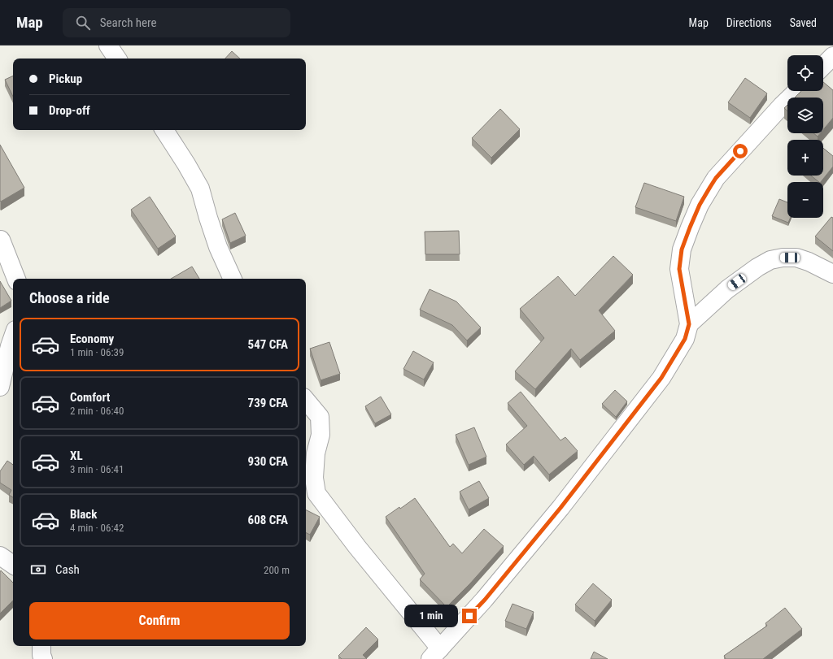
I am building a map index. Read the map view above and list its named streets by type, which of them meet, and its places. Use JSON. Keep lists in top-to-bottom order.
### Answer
{
  "page": {
    "header": "Map",
    "search": "Search here",
    "nav": ["Map", "Directions", "Saved"],
    "map_buttons": ["+", "−"],
    "banner": ["Pickup", "Drop-off"],
    "heading": "Choose a ride",
    "list": [
      {
        "name": "Economy",
        "note": "1 min · 06:39",
        "value": "547 CFA"
      },
      {
        "name": "Comfort",
        "note": "2 min · 06:40",
        "value": "739 CFA"
      },
      {
        "name": "XL",
        "note": "3 min · 06:41",
        "value": "930 CFA"
      },
      {
        "name": "Black",
        "note": "4 min · 06:42",
        "value": "608 CFA"
      }
    ],
    "pay": ["Cash", "200 m"],
    "buttons": "Confirm",
    "bubble": "1 min"
  }
}
